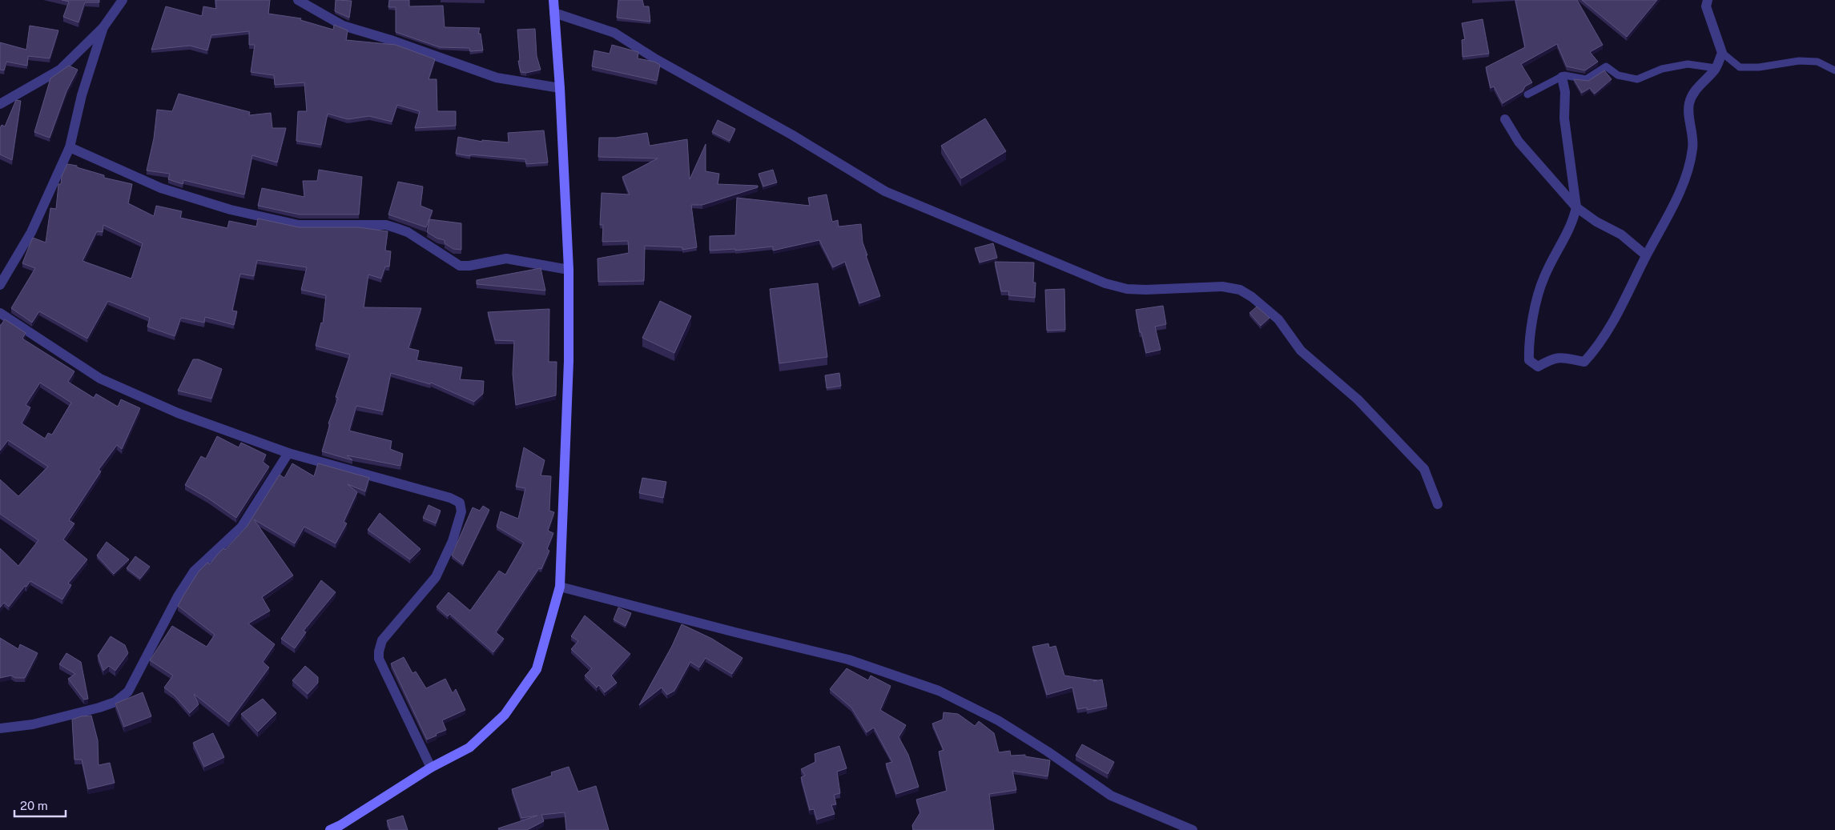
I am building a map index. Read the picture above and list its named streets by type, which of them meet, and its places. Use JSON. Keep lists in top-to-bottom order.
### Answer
{
  "scale_bar": "20 m"
}
